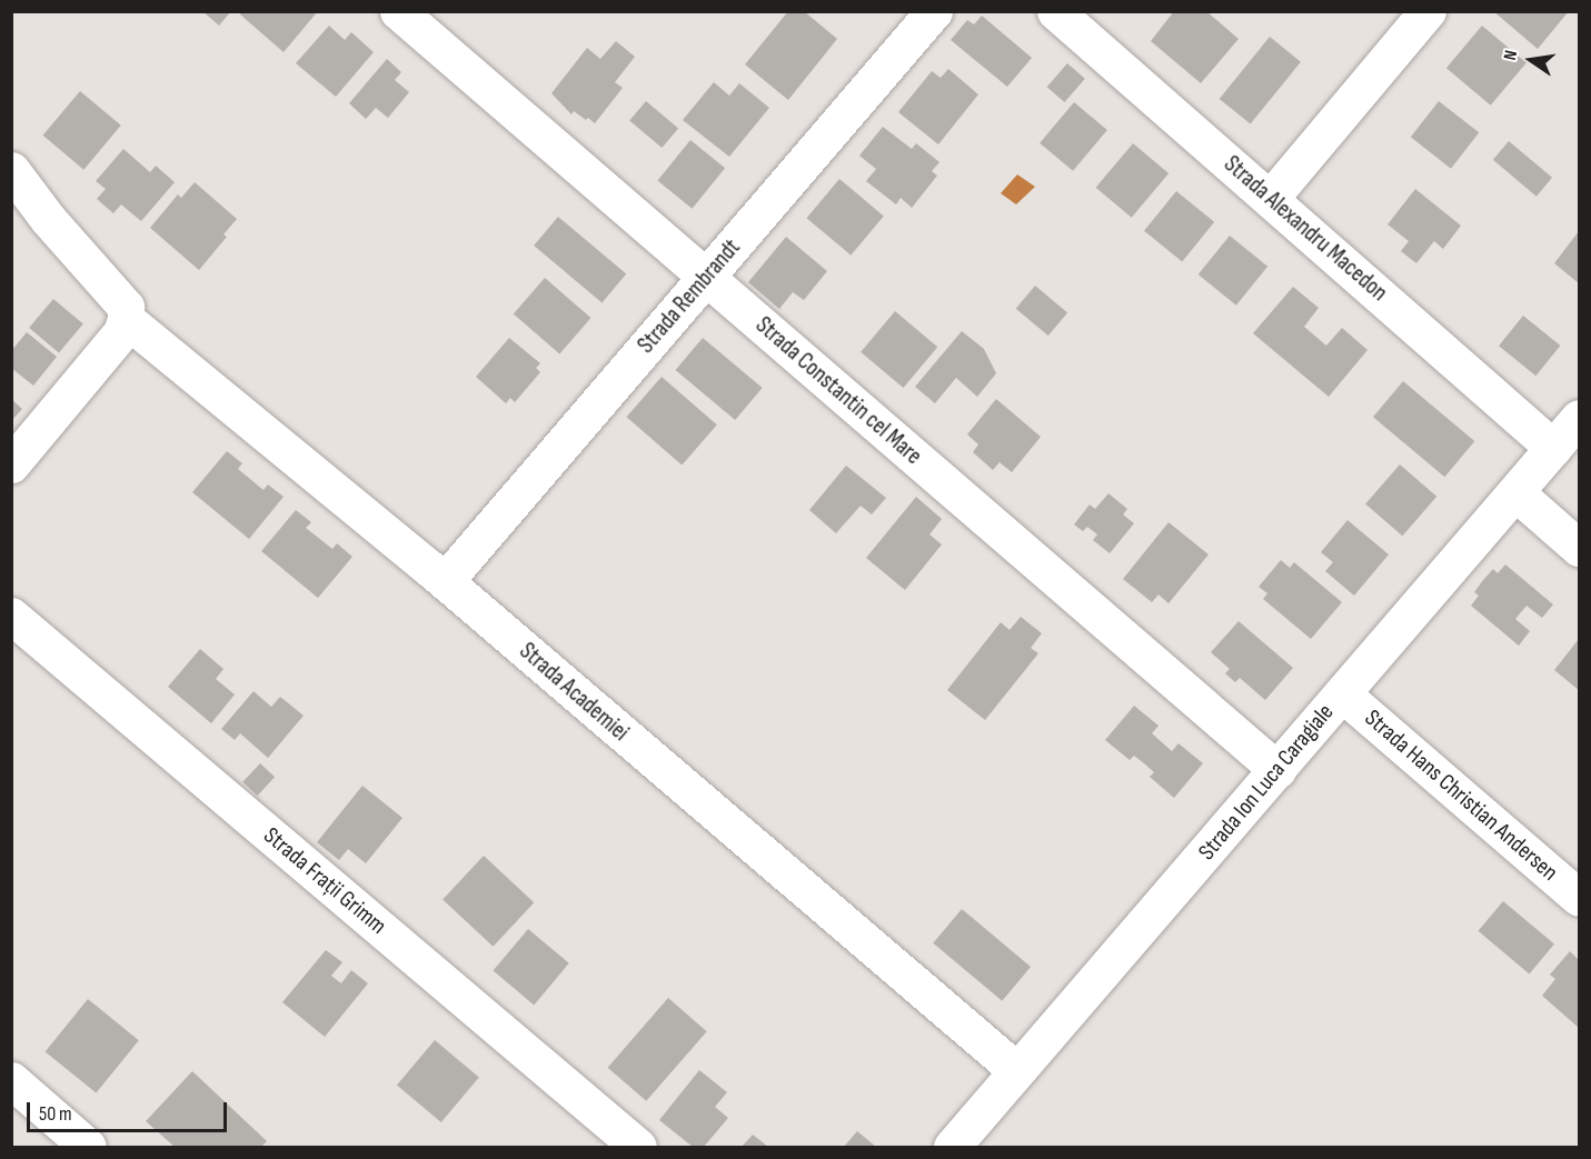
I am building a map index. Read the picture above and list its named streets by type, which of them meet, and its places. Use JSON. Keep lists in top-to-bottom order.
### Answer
{
  "streets": {
    "street": [
      "Strada Alexandru Macedon",
      "Strada Rembrandt",
      "Strada Constantin cel Mare",
      "Strada Academiei",
      "Strada Ion Luca Caragiale",
      "Strada Hans Christian Andersen",
      "Strada Frații Grimm"
    ]
  },
  "crossings": [
    ["Strada Alexandru Macedon", "Strada Ion Luca Caragiale"],
    ["Strada Rembrandt", "Strada Constantin cel Mare"],
    ["Strada Rembrandt", "Strada Academiei"],
    ["Strada Constantin cel Mare", "Strada Ion Luca Caragiale"],
    ["Strada Academiei", "Strada Ion Luca Caragiale"],
    ["Strada Ion Luca Caragiale", "Strada Hans Christian Andersen"]
  ],
  "scale_bar": "50 m",
  "north": "left"
}
